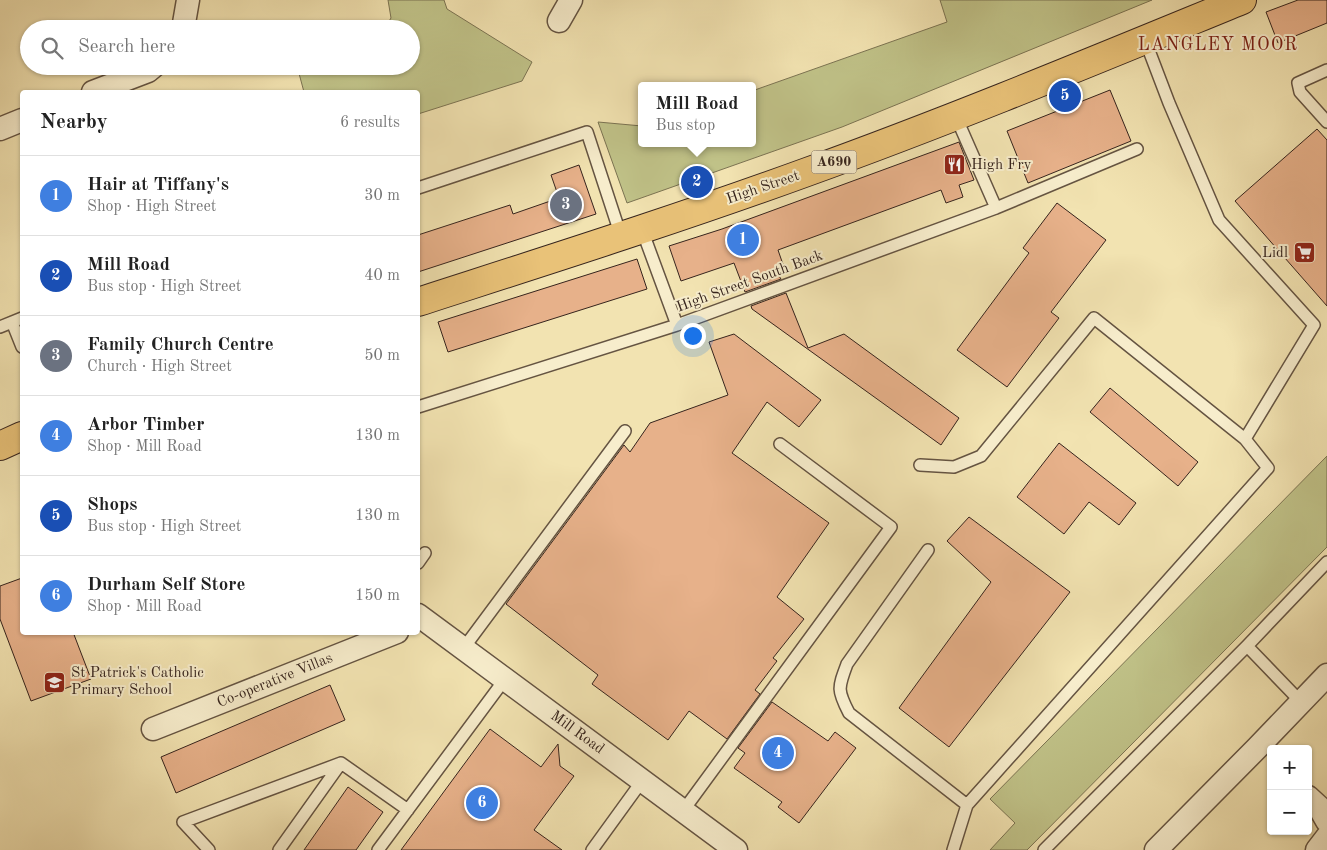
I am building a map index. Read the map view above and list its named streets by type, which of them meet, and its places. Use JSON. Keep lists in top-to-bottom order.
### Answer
{
  "streets": {
    "main road": ["A690", "High Street"],
    "street": ["Co-operative Villas", "Mill Road"],
    "lane": ["High Street South Back"]
  },
  "districts": ["LANGLEY MOOR"],
  "places": {
    "restaurant": ["High Fry"],
    "supermarket": ["Lidl"],
    "school or university": ["St Patrick's Catholic Primary School"]
  },
  "page": {
    "search": "Search here",
    "pins": [
      "5",
      "2",
      "3",
      "1",
      "4",
      "6"
    ],
    "popup": ["Mill Road", "Bus stop"],
    "heading": ["Nearby", "6 results"],
    "list": [
      {
        "mark": "1",
        "name": "Hair at Tiffany's",
        "note": "Shop · High Street",
        "value": "30 m"
      },
      {
        "mark": "2",
        "name": "Mill Road",
        "note": "Bus stop · High Street",
        "value": "40 m"
      },
      {
        "mark": "3",
        "name": "Family Church Centre",
        "note": "Church · High Street",
        "value": "50 m"
      },
      {
        "mark": "4",
        "name": "Arbor Timber",
        "note": "Shop · Mill Road",
        "value": "130 m"
      },
      {
        "mark": "5",
        "name": "Shops",
        "note": "Bus stop · High Street",
        "value": "130 m"
      },
      {
        "mark": "6",
        "name": "Durham Self Store",
        "note": "Shop · Mill Road",
        "value": "150 m"
      }
    ],
    "map_buttons": ["+", "−"]
  }
}
